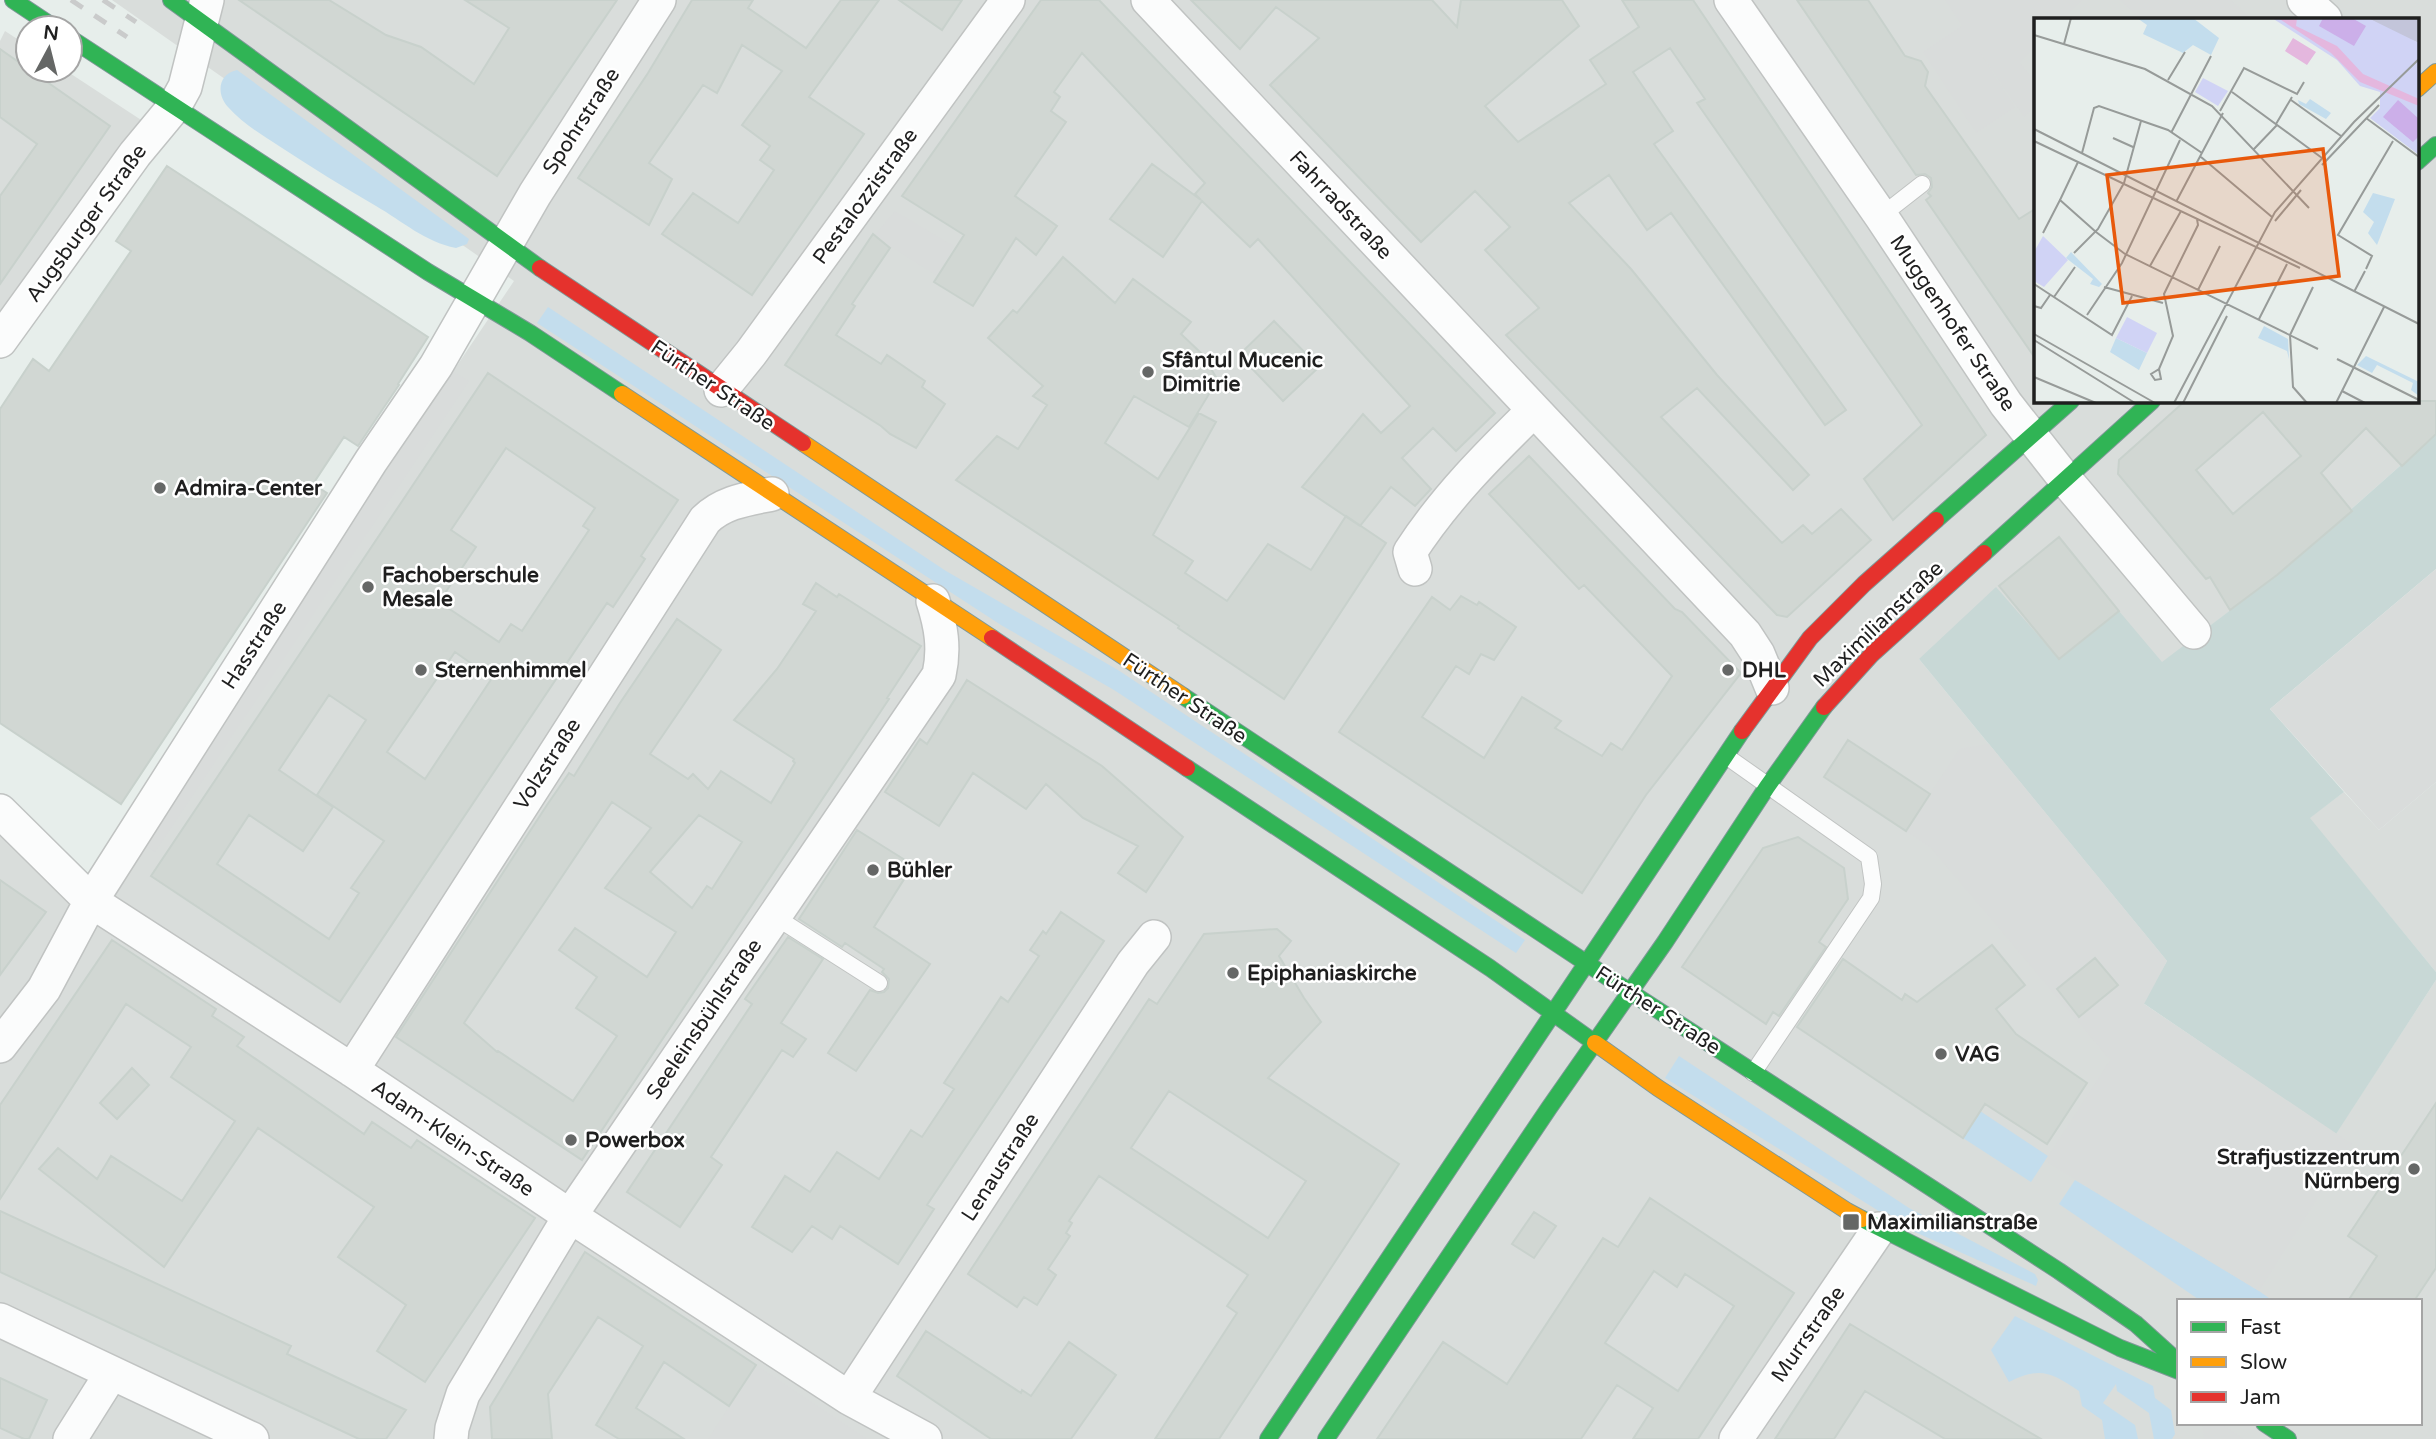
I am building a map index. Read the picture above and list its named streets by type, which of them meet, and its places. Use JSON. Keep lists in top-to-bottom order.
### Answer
{
  "streets": {
    "main road": ["Fürther Straße", "Maximilianstraße"],
    "street": [
      "Spohrstraße",
      "Pestalozzistraße",
      "Fahrradstraße",
      "Augsburger Straße",
      "Muggenhofer Straße",
      "Hasstraße",
      "Volzstraße",
      "Seeleinsbühlstraße",
      "Adam-Klein-Straße",
      "Lenaustraße",
      "Murrstraße"
    ]
  },
  "crossings": [
    ["Spohrstraße", "Fürther Straße"],
    ["Spohrstraße", "Hasstraße"],
    ["Pestalozzistraße", "Fürther Straße"],
    ["Fahrradstraße", "Maximilianstraße"],
    ["Muggenhofer Straße", "Maximilianstraße"],
    ["Fürther Straße", "Maximilianstraße"],
    ["Fürther Straße", "Hasstraße"],
    ["Hasstraße", "Adam-Klein-Straße"],
    ["Volzstraße", "Adam-Klein-Straße"],
    ["Seeleinsbühlstraße", "Adam-Klein-Straße"],
    ["Adam-Klein-Straße", "Lenaustraße"]
  ],
  "places": {
    "other": [
      "Sfântul Mucenic Dimitrie",
      "Admira-Center",
      "Fachoberschule Mesale",
      "Sternenhimmel",
      "DHL",
      "Bühler",
      "Epiphaniaskirche",
      "VAG",
      "Powerbox",
      "Strafjustizzentrum Nürnberg"
    ],
    "transit": ["Maximilianstraße"]
  },
  "legend": ["Fast", "Slow", "Jam"],
  "north": "top"
}
